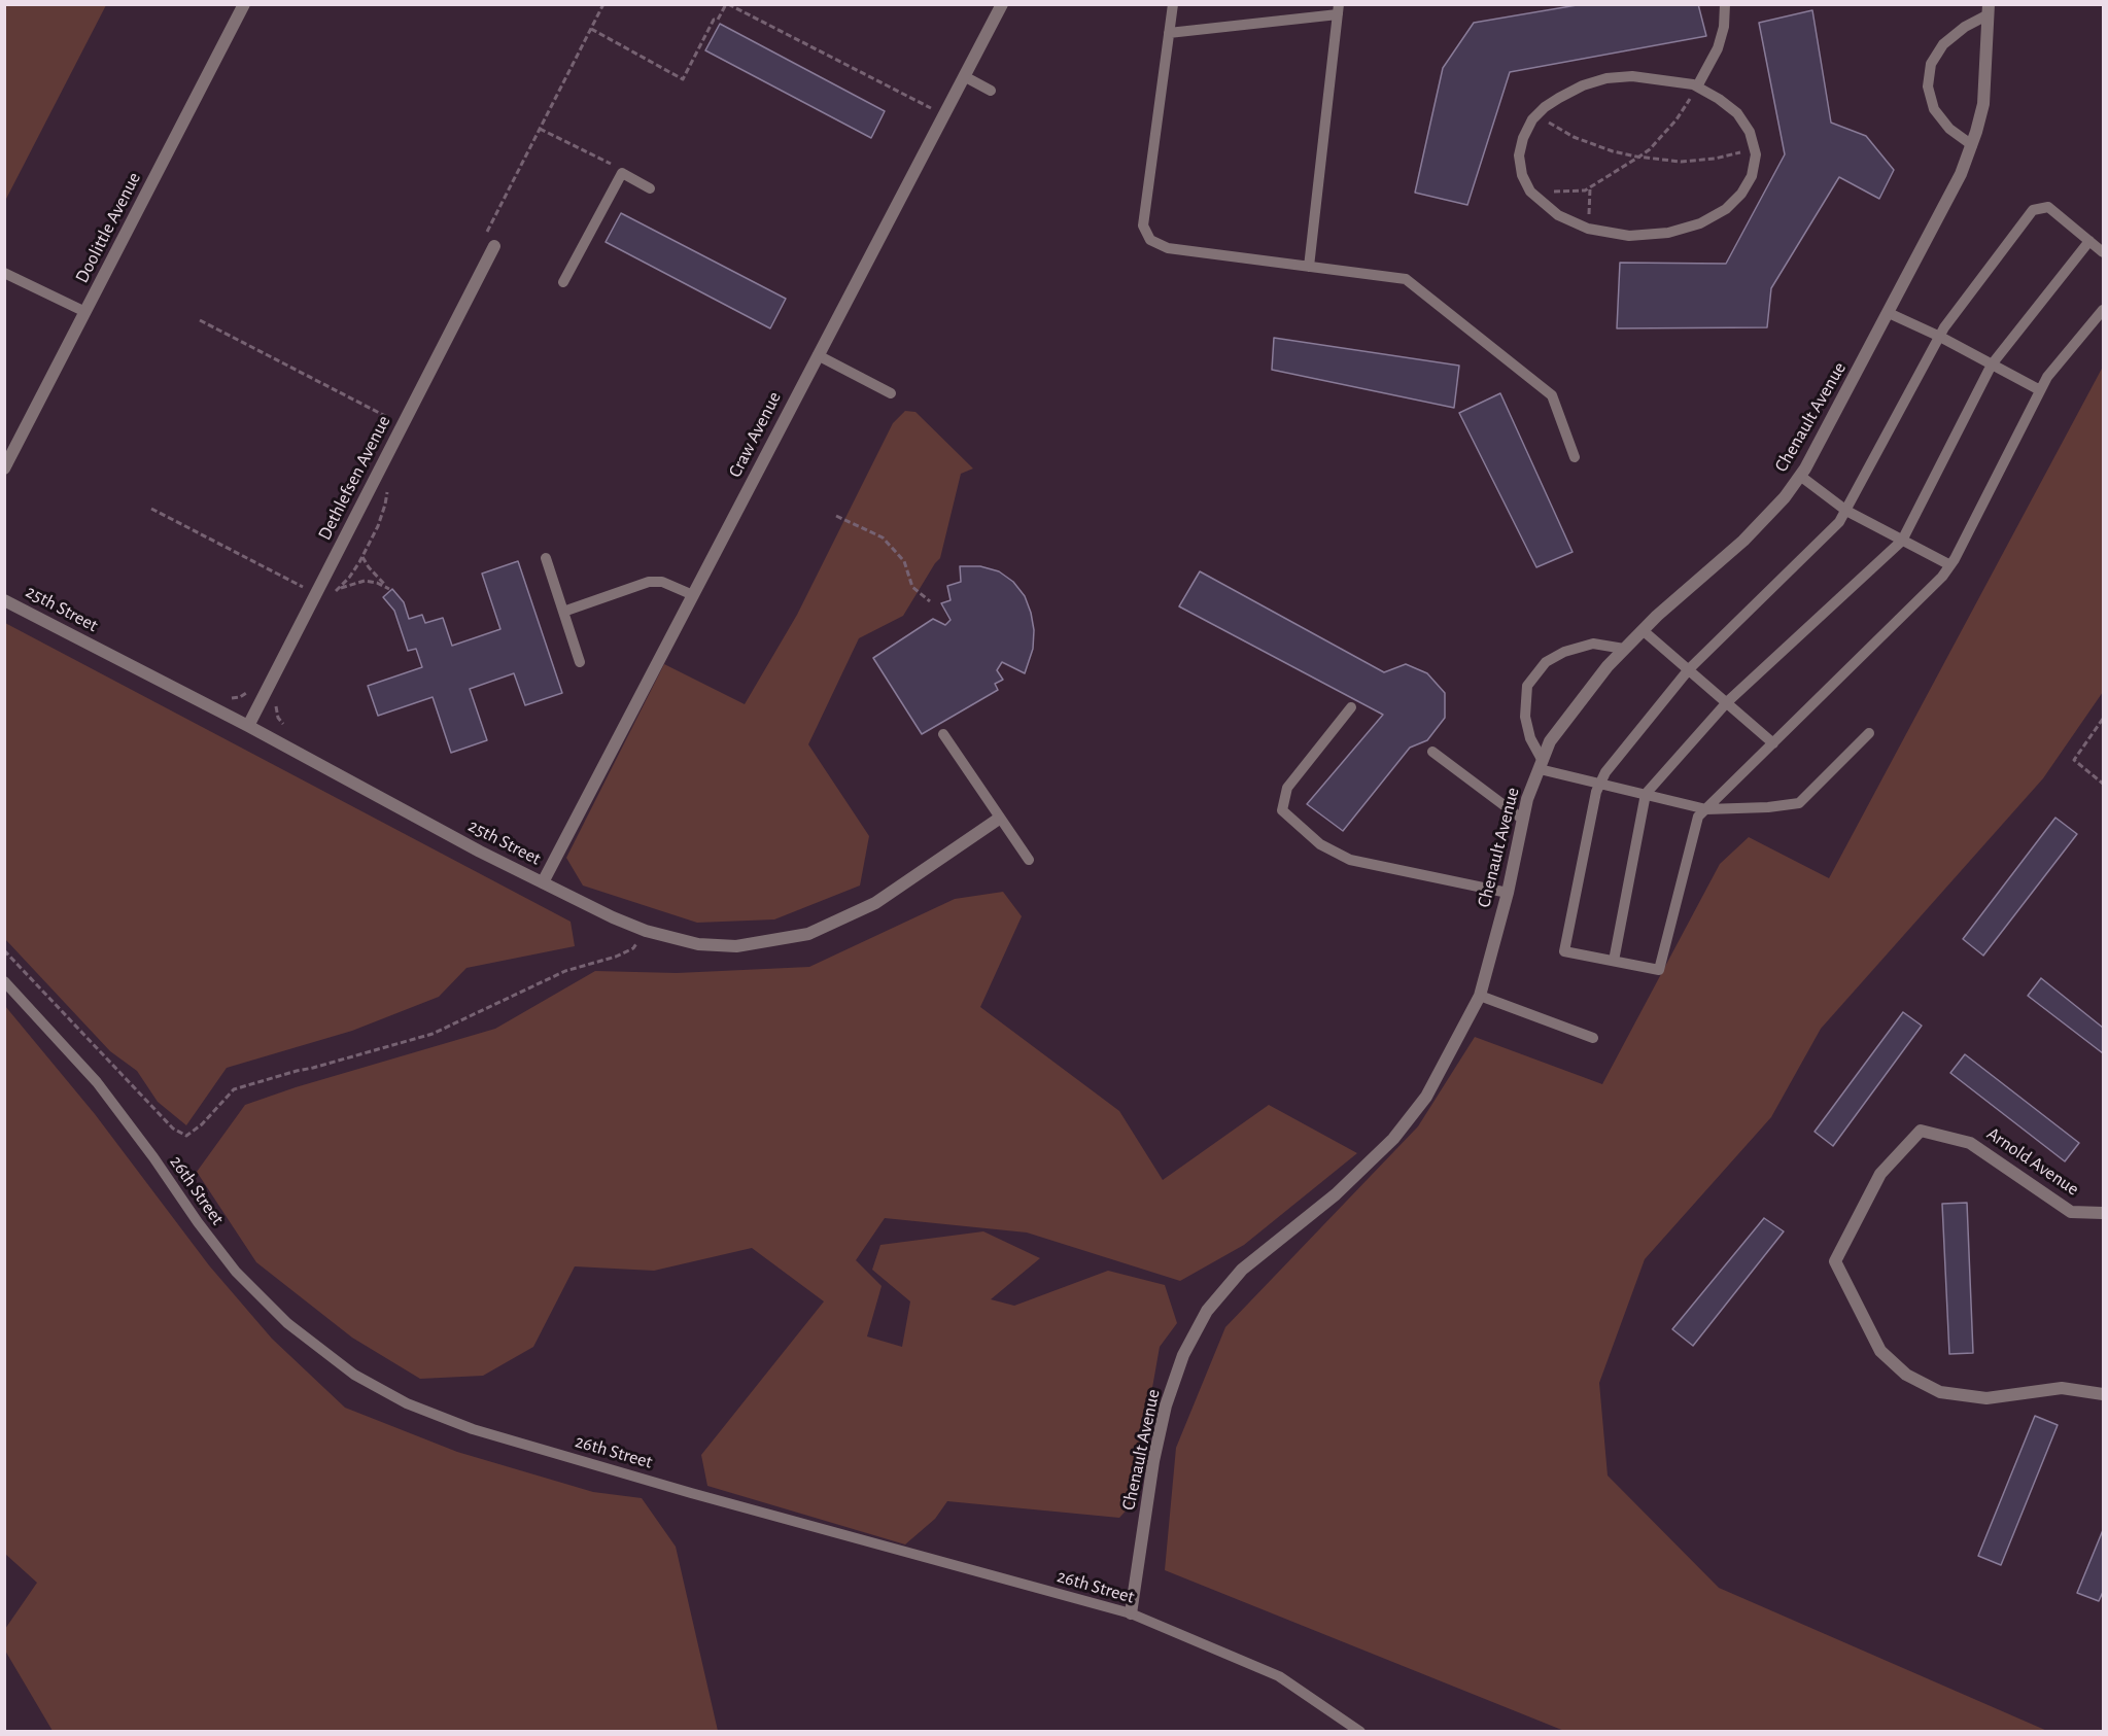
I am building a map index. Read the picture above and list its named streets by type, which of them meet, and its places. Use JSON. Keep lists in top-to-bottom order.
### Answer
{
  "streets": {
    "street": [
      "Doolittle Avenue",
      "Chenault Avenue",
      "Craw Avenue",
      "Dethlefsen Avenue",
      "25th Street",
      "Arnold Avenue"
    ],
    "lane": ["26th Street"]
  },
  "crossings": [
    ["Chenault Avenue", "26th Street"],
    ["Craw Avenue", "25th Street"],
    ["Dethlefsen Avenue", "25th Street"]
  ]
}
